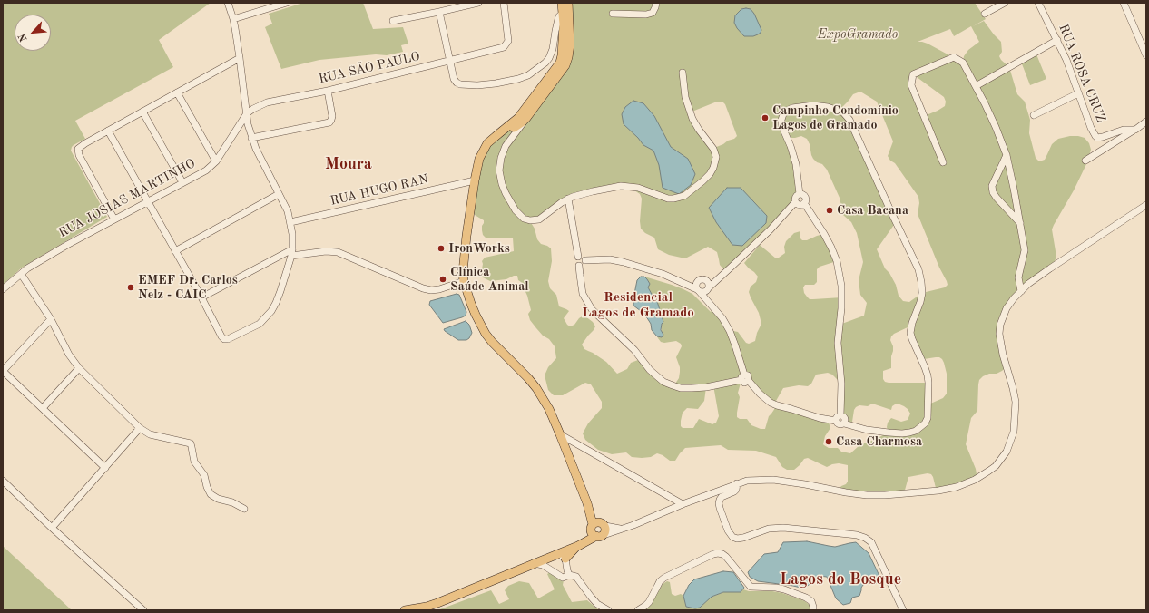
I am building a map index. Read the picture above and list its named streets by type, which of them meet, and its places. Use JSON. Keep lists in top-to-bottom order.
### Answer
{
  "streets": {
    "street": [
      "RUA SÃO PAULO",
      "RUA ROSA CRUZ",
      "RUA HUGO RAN",
      "RUA JOSIAS MARTINHO"
    ]
  },
  "crossings": [
    ["RUA SÃO PAULO", "RUA JOSIAS MARTINHO"]
  ],
  "districts": ["Moura", "Residencial Lagos de Gramado", "Lagos do Bosque"],
  "parks": ["ExpoGramado"],
  "places": [
    "Campinho Condomínio Lagos de Gramado",
    "Casa Bacana",
    "IronWorks",
    "Clínica Saúde Animal",
    "EMEF Dr. Carlos Nelz - CAIC",
    "Casa Charmosa"
  ],
  "north": "bottom left"
}
